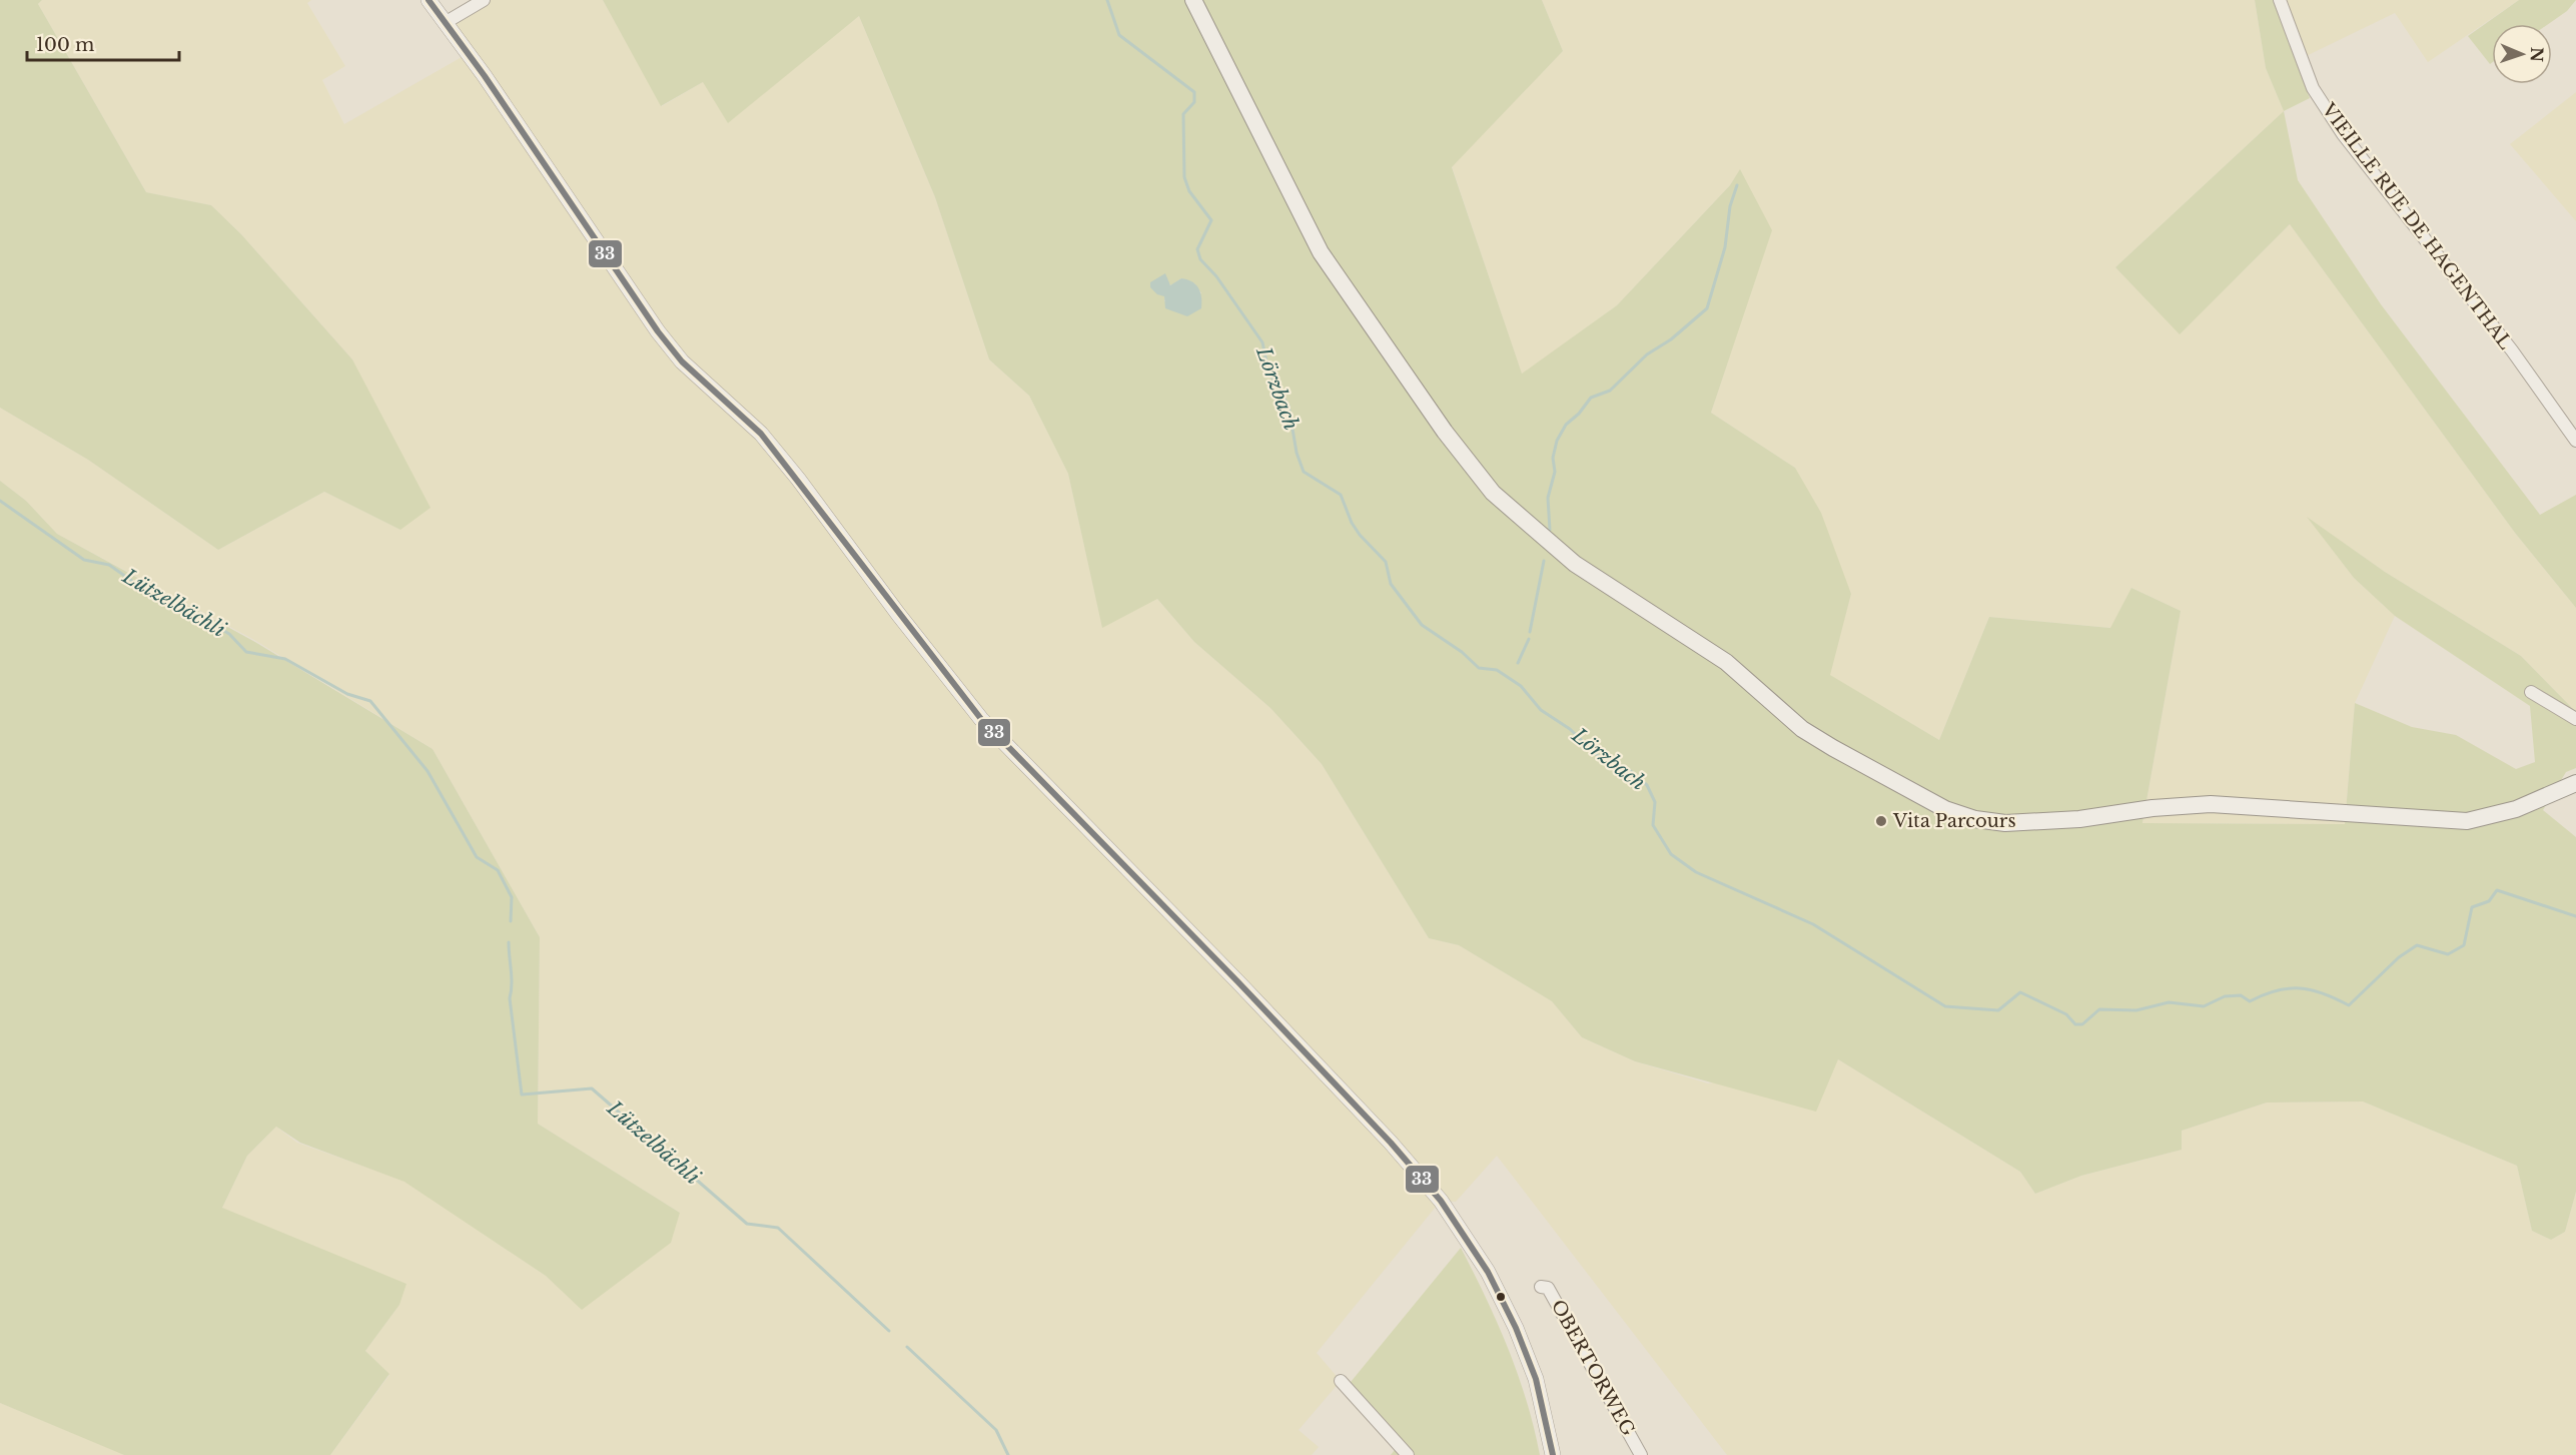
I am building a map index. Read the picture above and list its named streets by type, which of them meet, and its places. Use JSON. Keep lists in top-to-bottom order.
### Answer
{
  "streets": {
    "street": ["VIEILLE RUE DE HAGENTHAL", "OBERTORWEG"]
  },
  "water": ["Lörzbach", "Lützelbächli"],
  "places": ["Vita Parcours"],
  "lines": ["transit line 33"],
  "scale_bar": "100 m",
  "north": "right"
}
